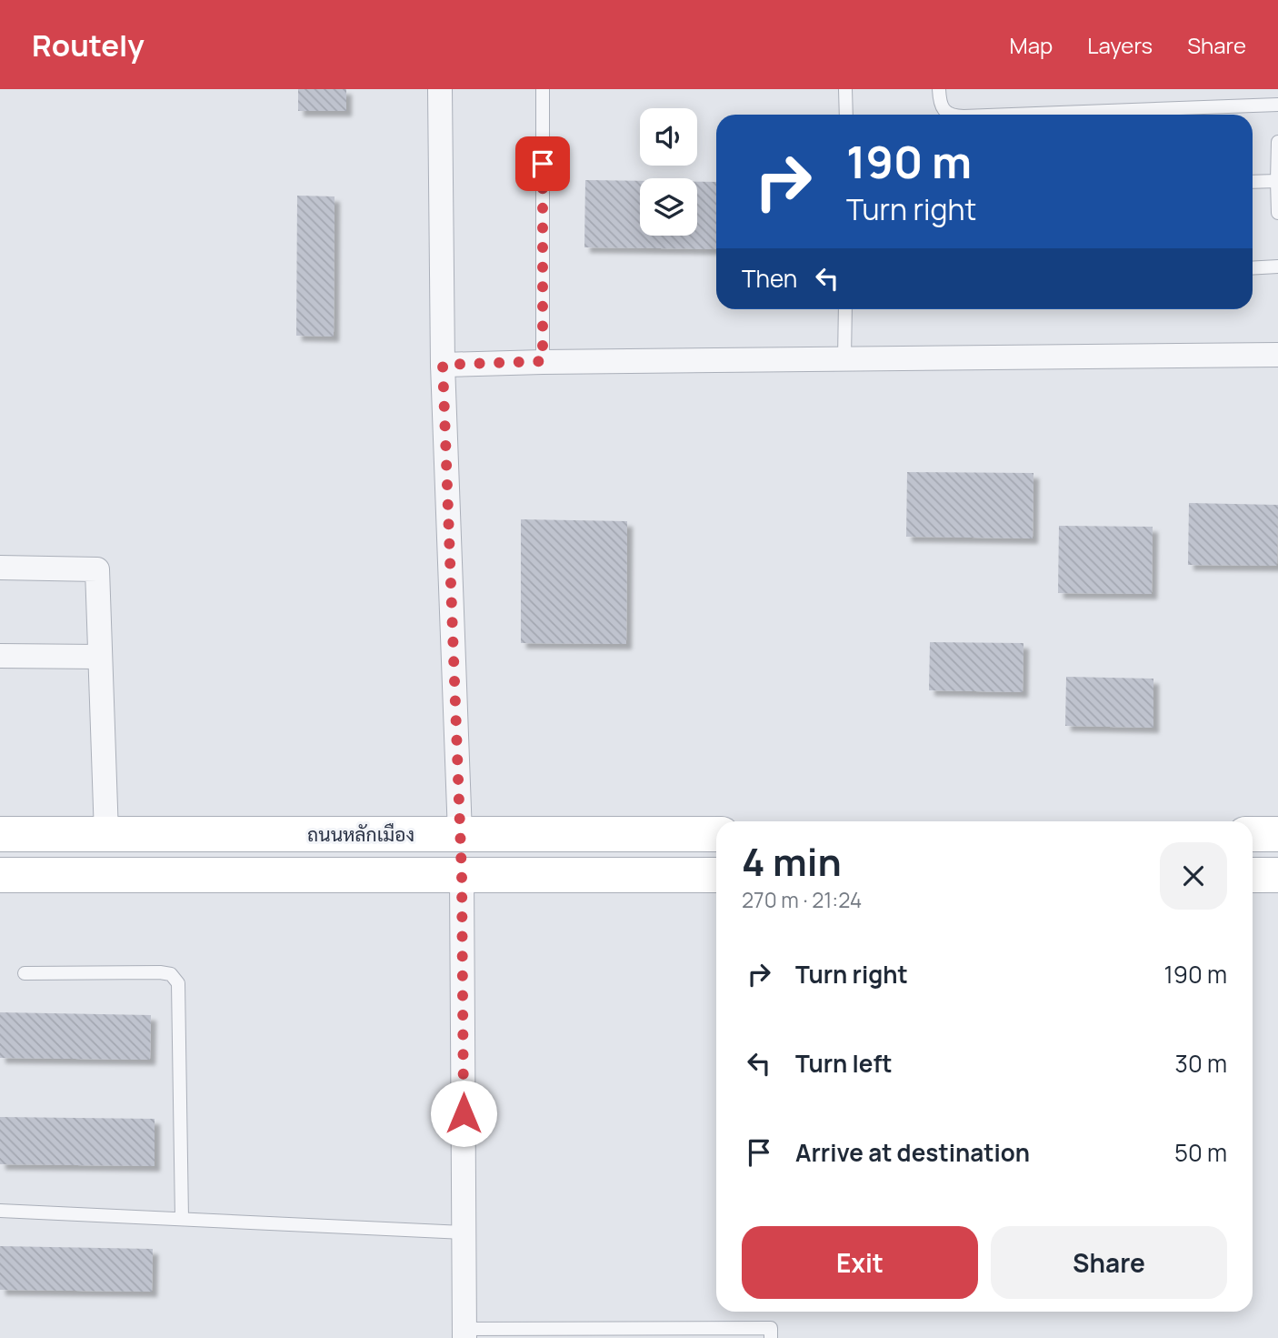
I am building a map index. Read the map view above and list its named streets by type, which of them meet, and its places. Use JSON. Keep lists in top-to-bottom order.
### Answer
{
  "streets": {
    "street": ["ถนนหลักเมือง"]
  },
  "page": {
    "header": "Routely",
    "nav": ["Map", "Layers", "Share"],
    "turn": ["190 m", "Turn right"],
    "then": "Then",
    "heading": ["4 min", "270 m · 21:24"],
    "list": [
      {
        "name": "Turn right",
        "value": "190 m"
      },
      {
        "name": "Turn left",
        "value": "30 m"
      },
      {
        "name": "Arrive at destination",
        "value": "50 m"
      }
    ],
    "buttons": ["Exit", "Share"]
  }
}
